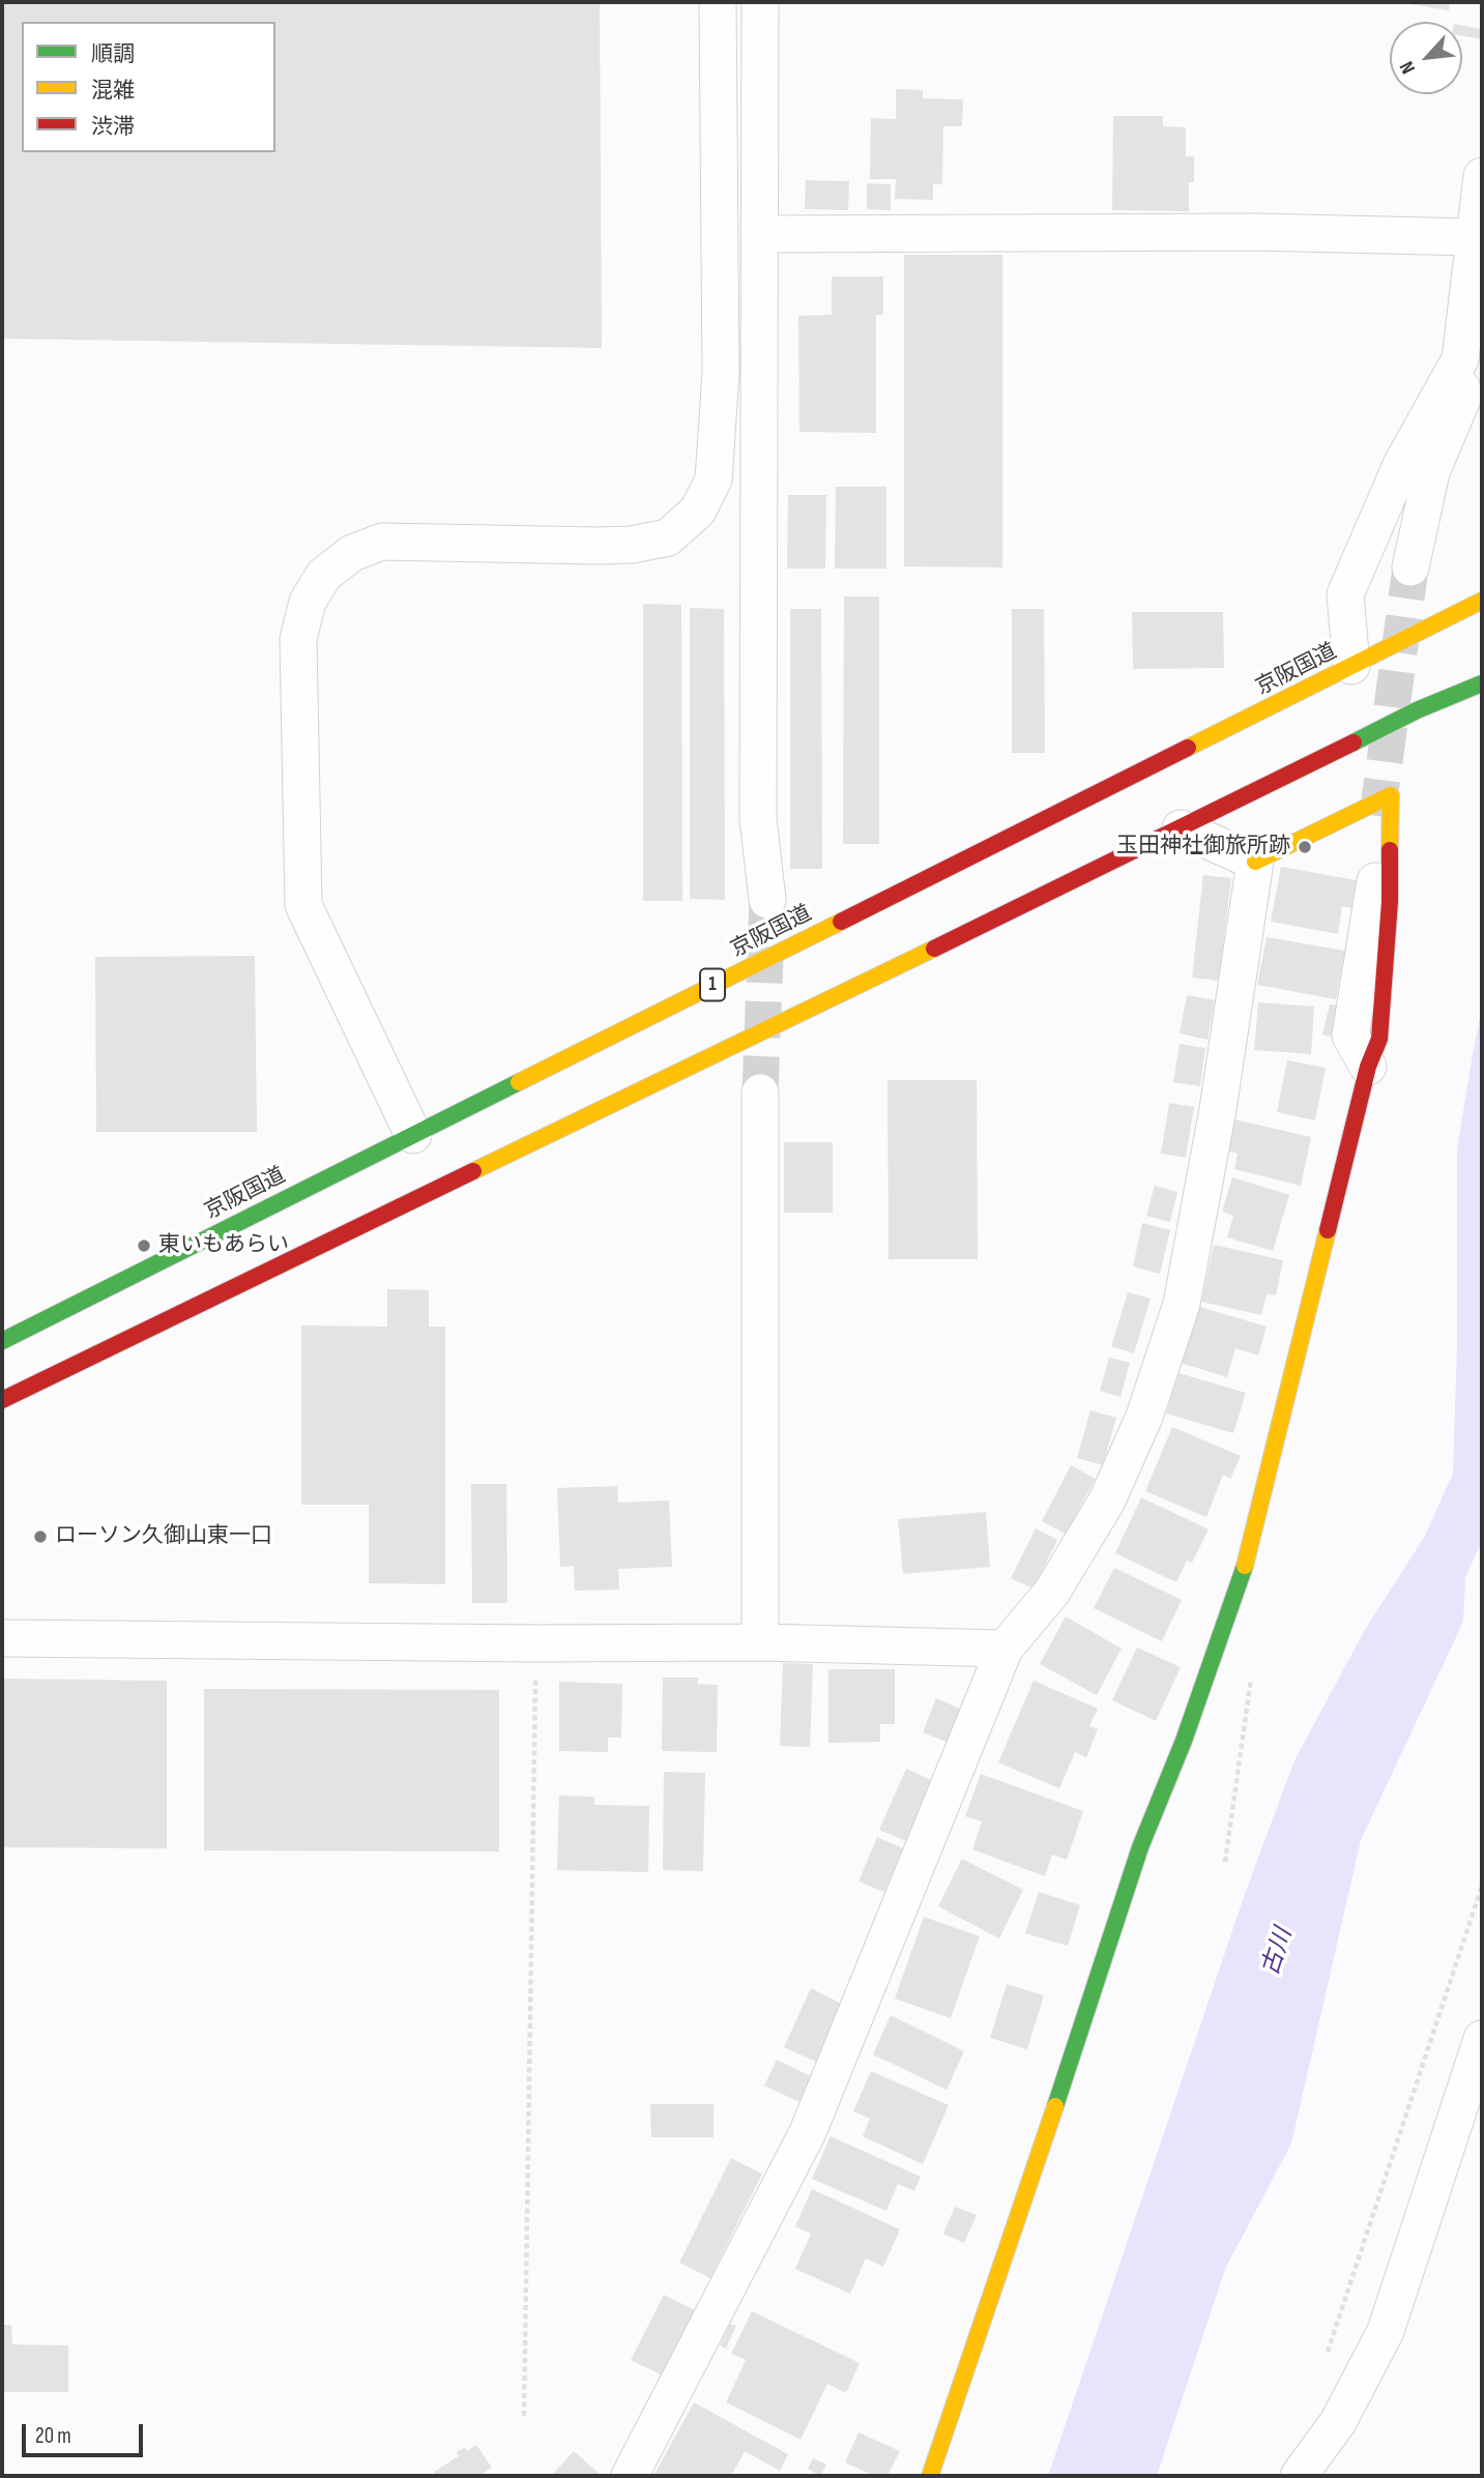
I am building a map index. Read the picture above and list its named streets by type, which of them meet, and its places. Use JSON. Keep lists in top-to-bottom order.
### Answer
{
  "streets": {
    "main road": ["京阪国道", "1"]
  },
  "water": ["古川"],
  "places": ["玉田神社御旅所跡", "東いもあらい", "ローソン久御山東一口"],
  "legend": ["順調", "混雑", "渋滞"],
  "scale_bar": "20 m",
  "north": "bottom left"
}
